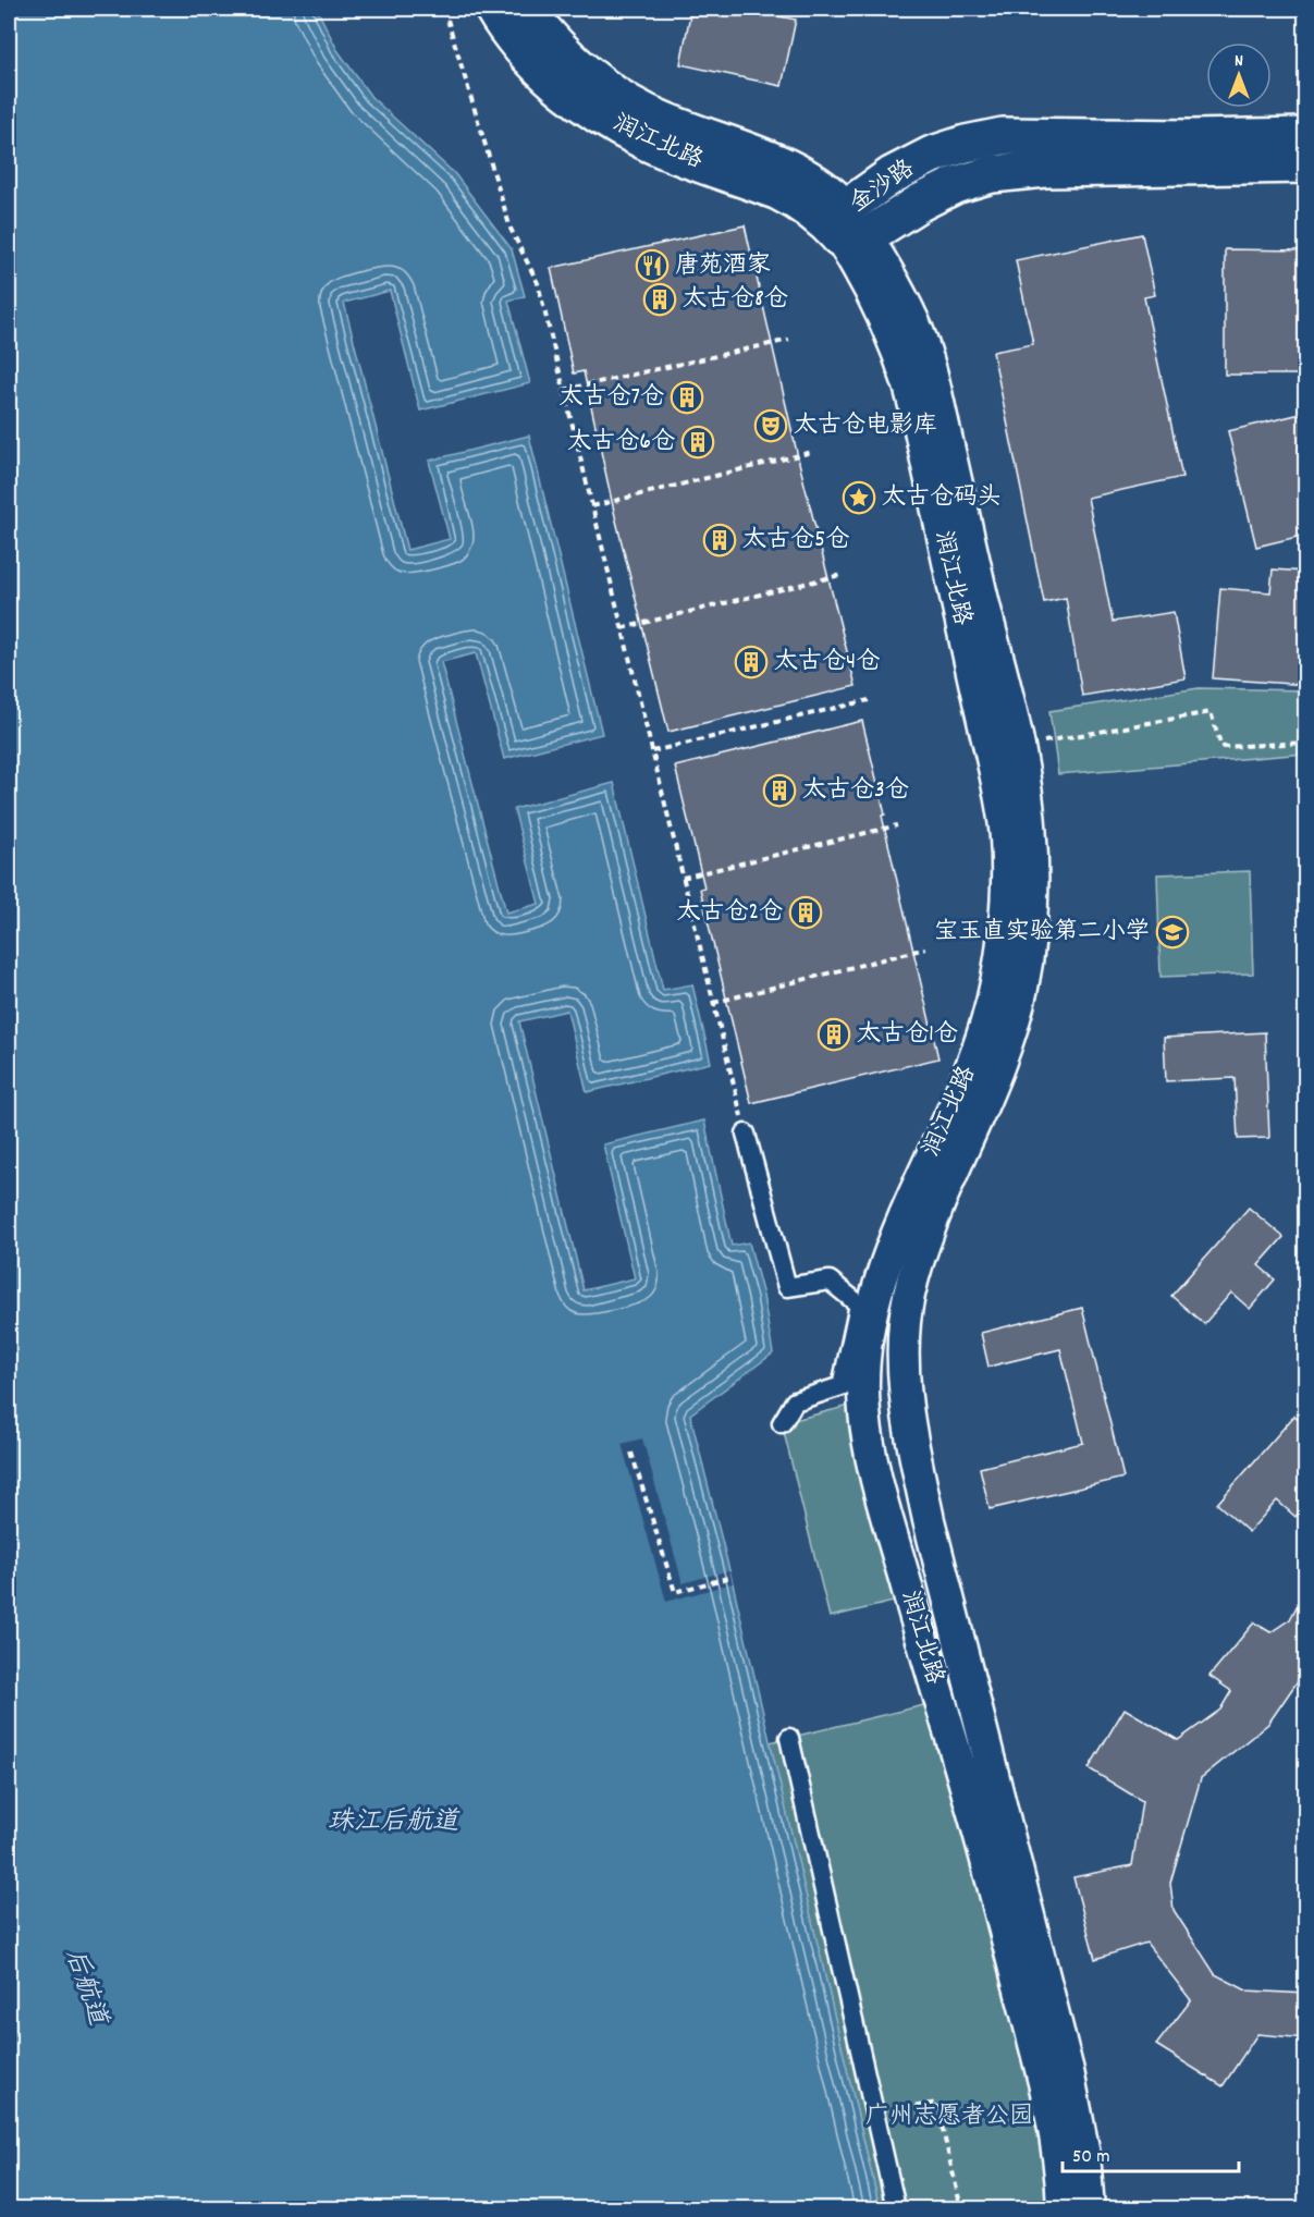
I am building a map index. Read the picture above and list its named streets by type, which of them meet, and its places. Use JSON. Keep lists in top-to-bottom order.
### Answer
{
  "streets": {
    "main road": ["润江北路", "金沙路"]
  },
  "crossings": [
    ["润江北路", "金沙路"]
  ],
  "water": ["珠江后航道", "后航道"],
  "parks": ["广州志愿者公园"],
  "places": {
    "restaurant": ["唐苑酒家"],
    "building": [
      "太古仓8仓",
      "太古仓7仓",
      "太古仓6仓",
      "太古仓5仓",
      "太古仓4仓",
      "太古仓3仓",
      "太古仓2仓",
      "太古仓1仓"
    ],
    "theatre": ["太古仓电影库"],
    "place": ["太古仓码头"],
    "school or university": ["宝玉直实验第二小学"]
  },
  "scale_bar": "50 m",
  "north": "top"
}
